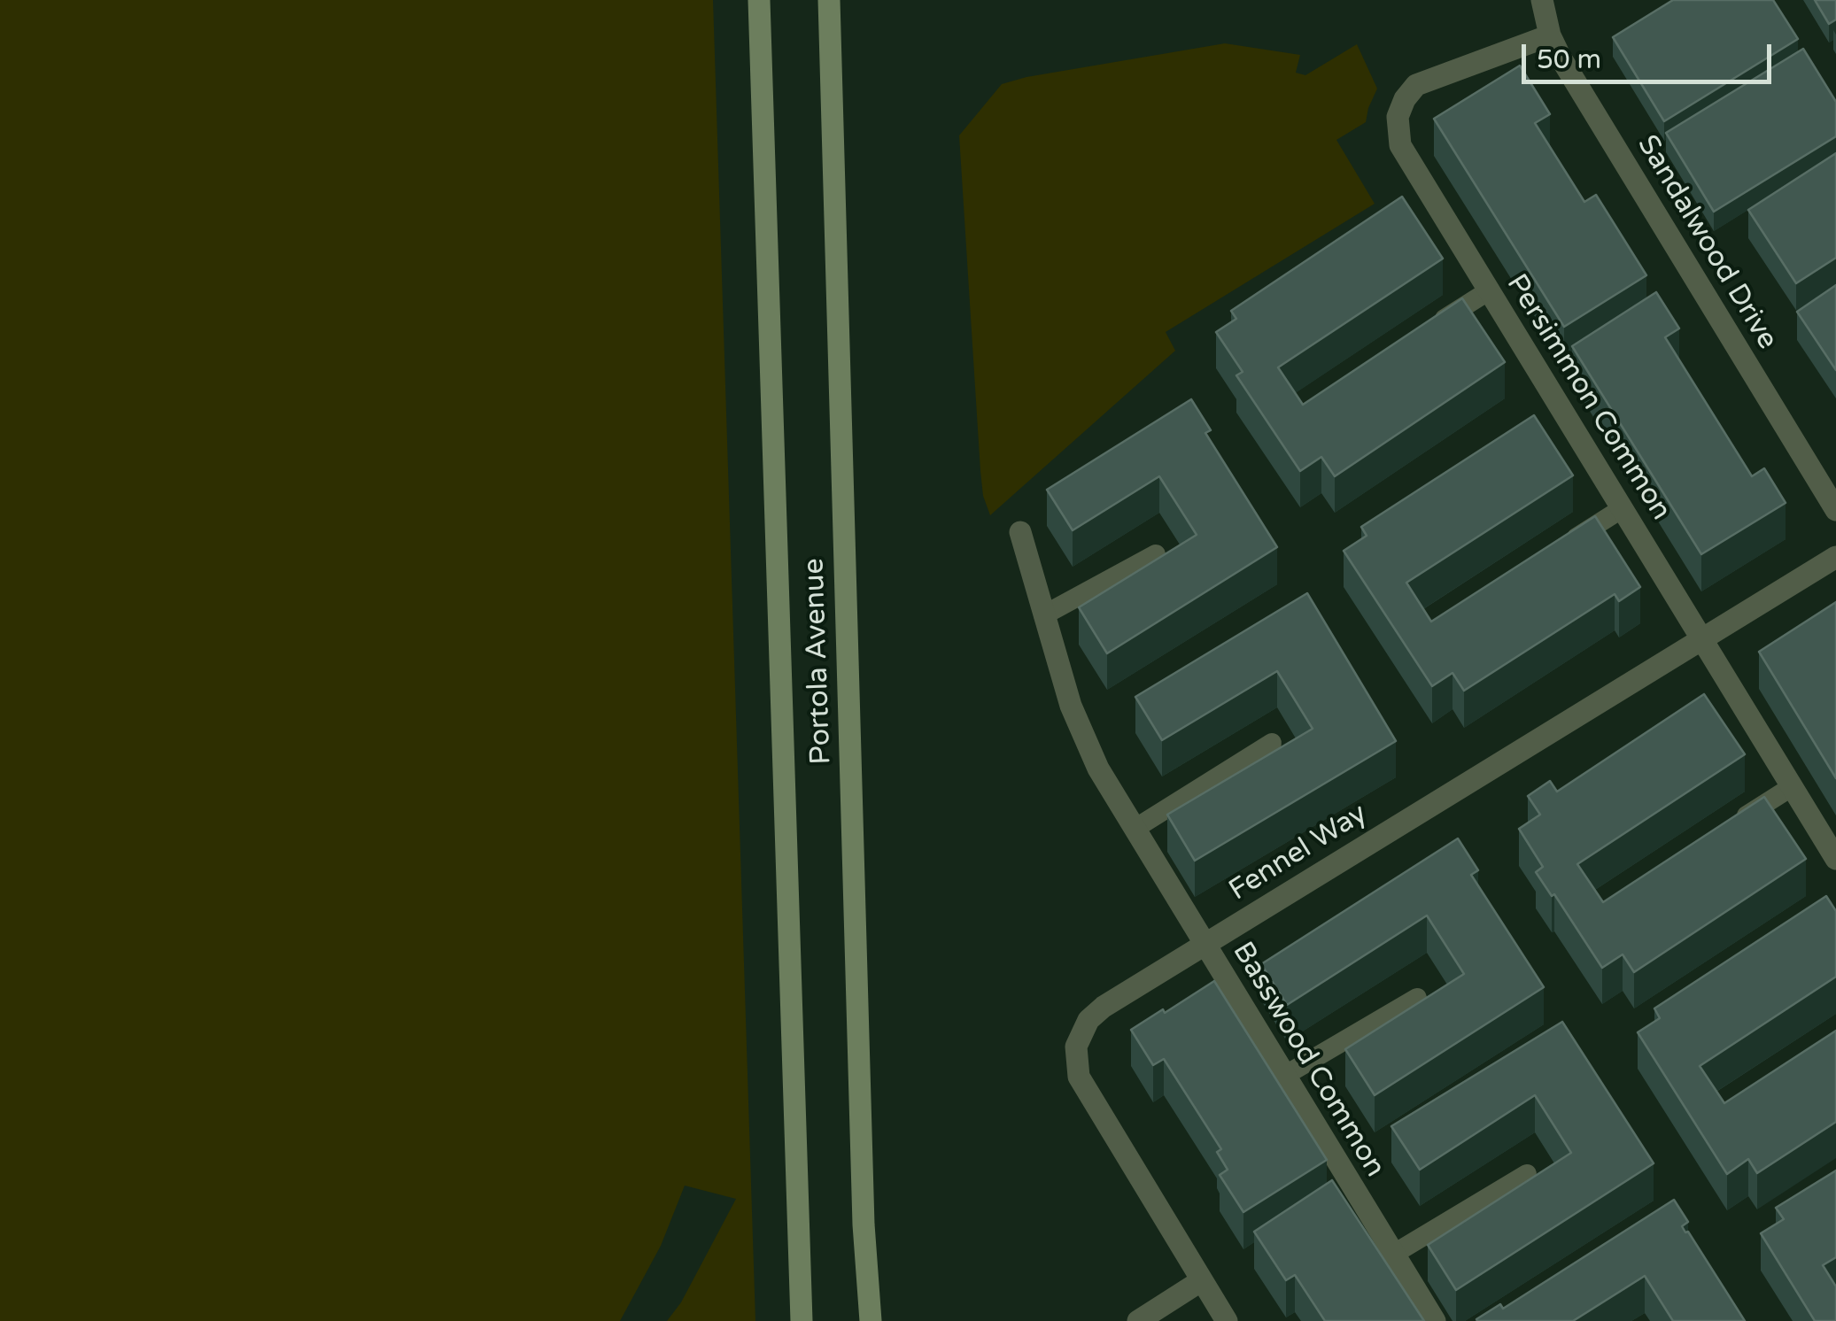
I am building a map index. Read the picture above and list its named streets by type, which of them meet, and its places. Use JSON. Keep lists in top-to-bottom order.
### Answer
{
  "streets": {
    "main road": ["Portola Avenue"],
    "street": [
      "Sandalwood Drive",
      "Persimmon Common",
      "Fennel Way",
      "Basswood Common"
    ]
  },
  "crossings": [
    ["Sandalwood Drive", "Persimmon Common"],
    ["Persimmon Common", "Fennel Way"],
    ["Fennel Way", "Basswood Common"]
  ],
  "scale_bar": "50 m"
}
